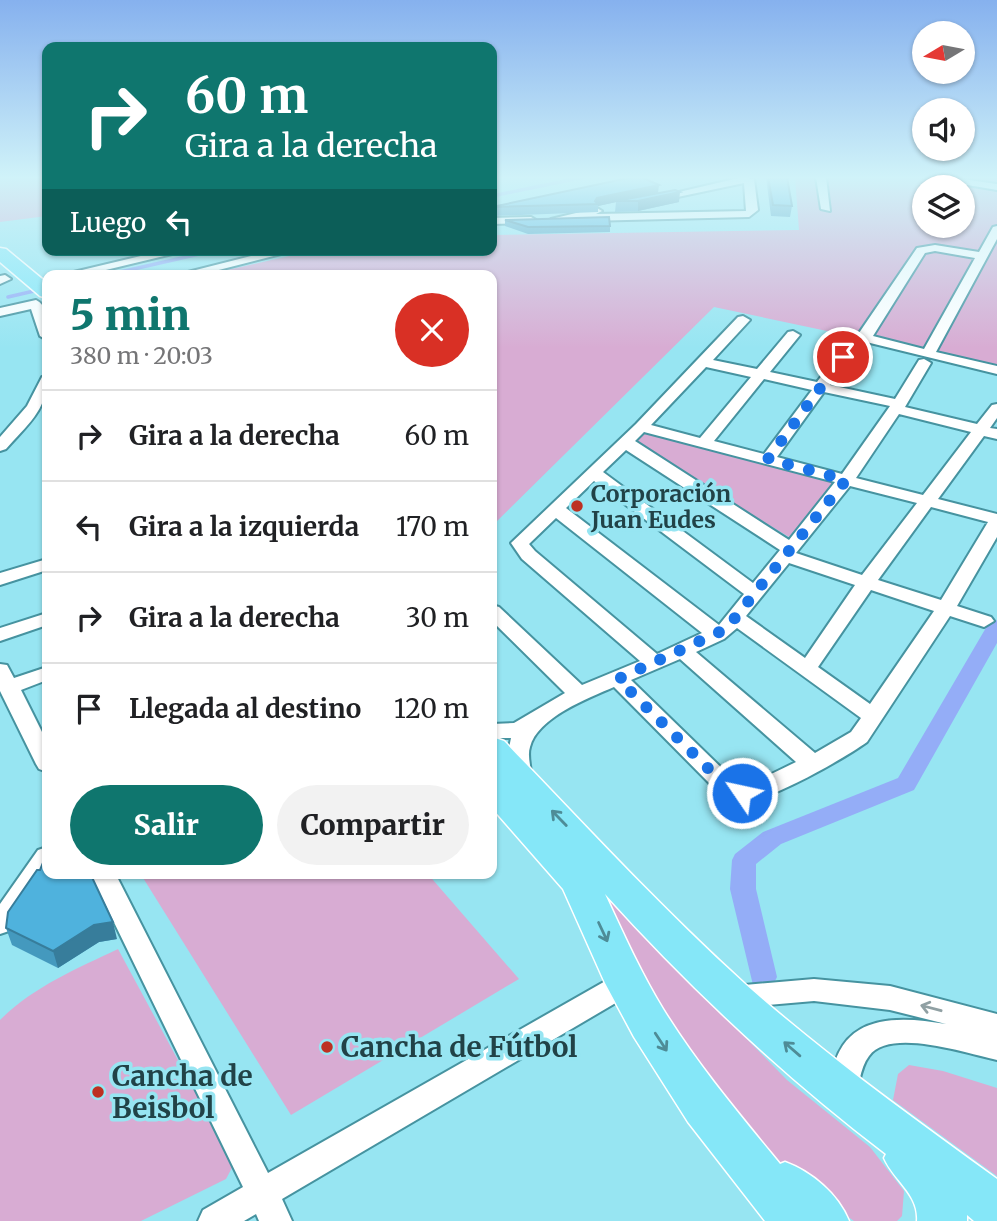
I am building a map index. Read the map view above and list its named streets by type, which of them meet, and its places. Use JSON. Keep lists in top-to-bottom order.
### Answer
{
  "places": ["Corporación Juan Eudes", "Cancha de Fútbol", "Cancha de Beisbol"],
  "north": "left",
  "page": {
    "turn": ["60 m", "Gira a la derecha"],
    "then": "Luego",
    "heading": ["5 min", "380 m · 20:03"],
    "list": [
      {
        "name": "Gira a la derecha",
        "value": "60 m"
      },
      {
        "name": "Gira a la izquierda",
        "value": "170 m"
      },
      {
        "name": "Gira a la derecha",
        "value": "30 m"
      },
      {
        "name": "Llegada al destino",
        "value": "120 m"
      }
    ],
    "buttons": ["Salir", "Compartir"]
  }
}
